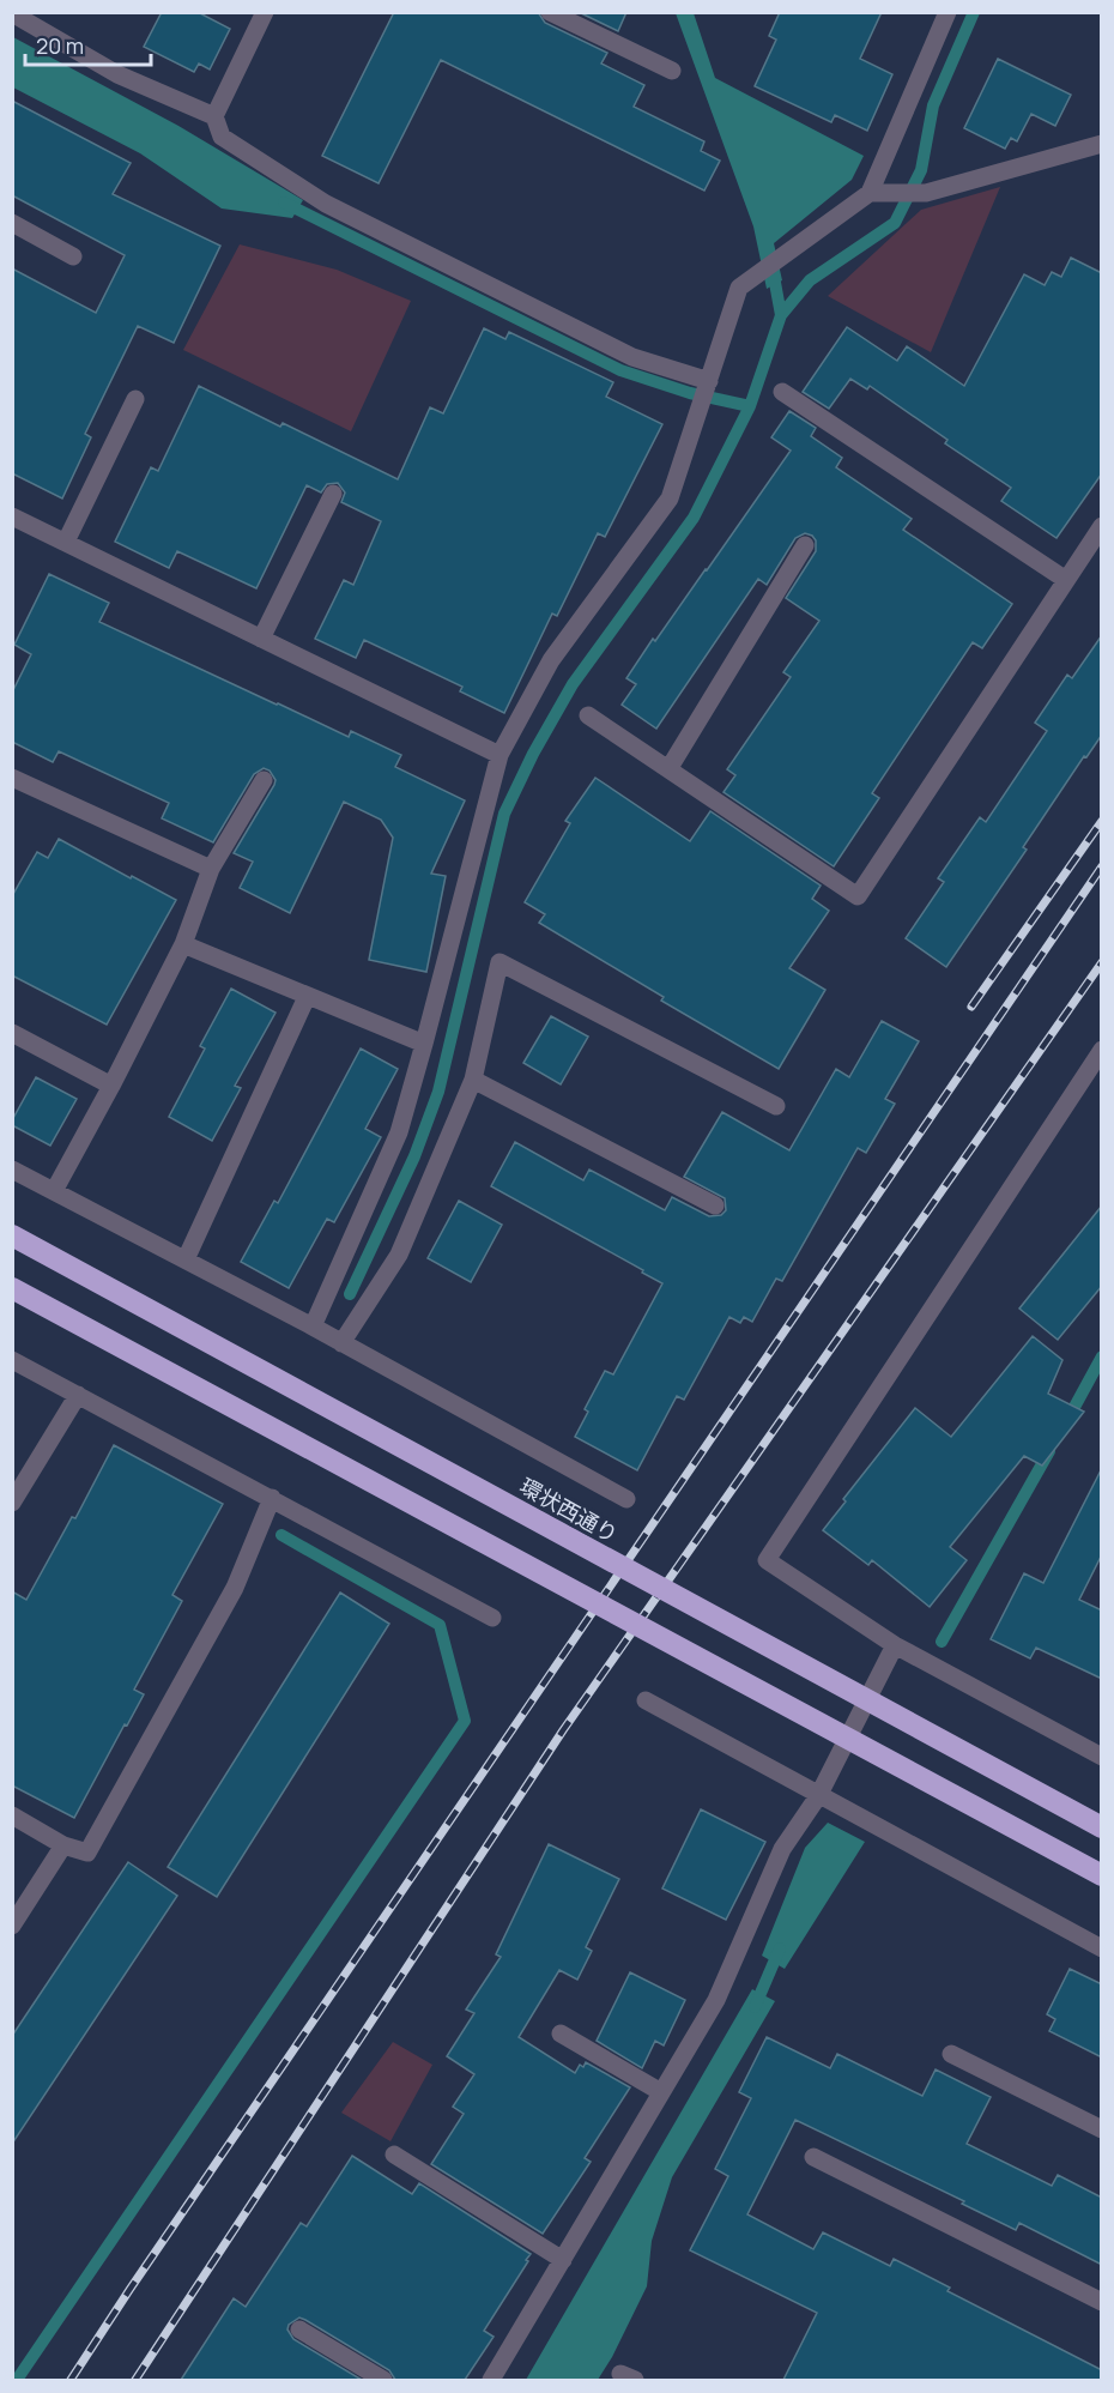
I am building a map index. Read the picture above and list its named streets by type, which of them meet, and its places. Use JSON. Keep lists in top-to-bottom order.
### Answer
{
  "streets": {
    "highway": ["環状西通り"]
  },
  "scale_bar": "20 m"
}
